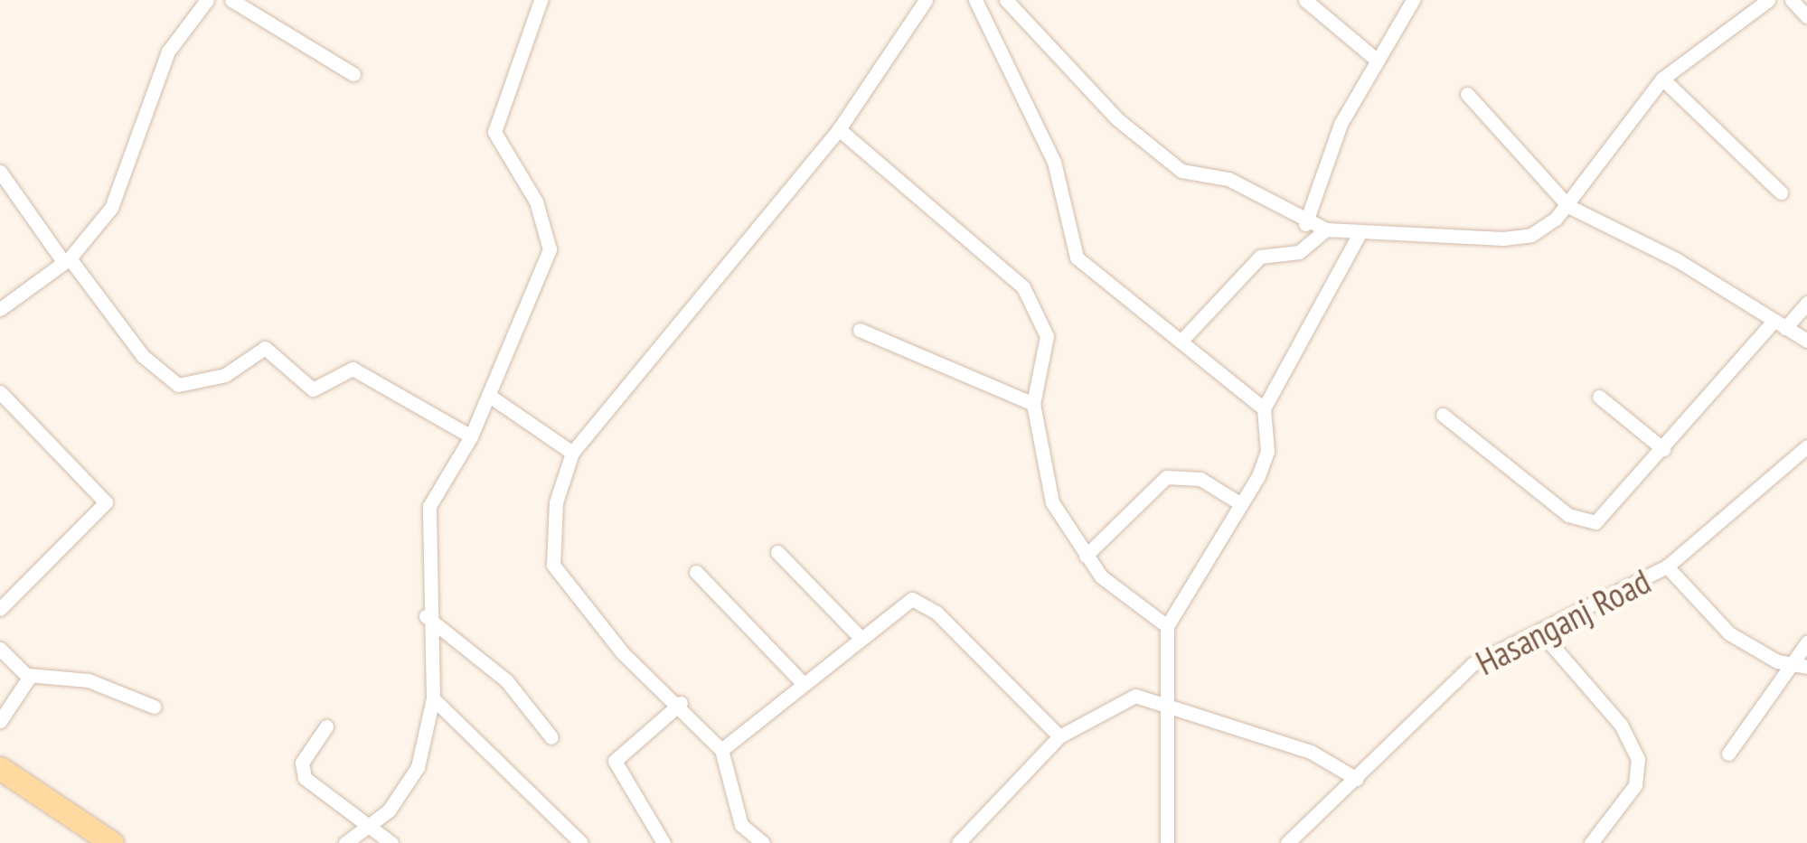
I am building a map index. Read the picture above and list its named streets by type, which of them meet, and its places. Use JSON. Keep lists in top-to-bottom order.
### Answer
{
  "streets": {
    "street": ["Hasanganj Road"]
  }
}
